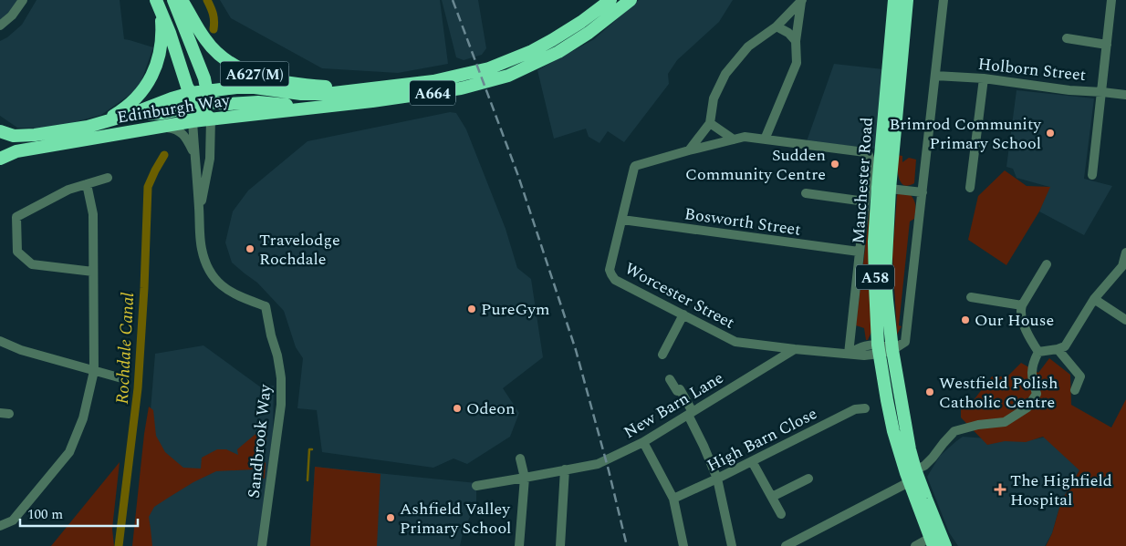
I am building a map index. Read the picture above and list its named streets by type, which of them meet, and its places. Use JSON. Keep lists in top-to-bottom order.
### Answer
{
  "streets": {
    "highway": [
      "A627(M)",
      "A664",
      "Edinburgh Way",
      "Manchester Road",
      "A58"
    ],
    "street": [
      "Holborn Street",
      "Bosworth Street",
      "Worcester Street",
      "New Barn Lane",
      "High Barn Close",
      "Sandbrook Way"
    ]
  },
  "crossings": [
    ["A627(M)", "Edinburgh Way"],
    ["A664", "Edinburgh Way"],
    ["A664", "Sandbrook Way"],
    ["Edinburgh Way", "Sandbrook Way"],
    ["Bosworth Street", "Worcester Street"],
    ["Worcester Street", "New Barn Lane"]
  ],
  "water": ["Rochdale Canal"],
  "places": {
    "other": [
      "Brimrod Community Primary School",
      "Sudden Community Centre",
      "Travelodge Rochdale",
      "PureGym",
      "Our House",
      "Westfield Polish Catholic Centre",
      "Odeon",
      "Ashfield Valley Primary School"
    ],
    "health": ["The Highfield Hospital"]
  },
  "scale_bar": "100 m"
}
